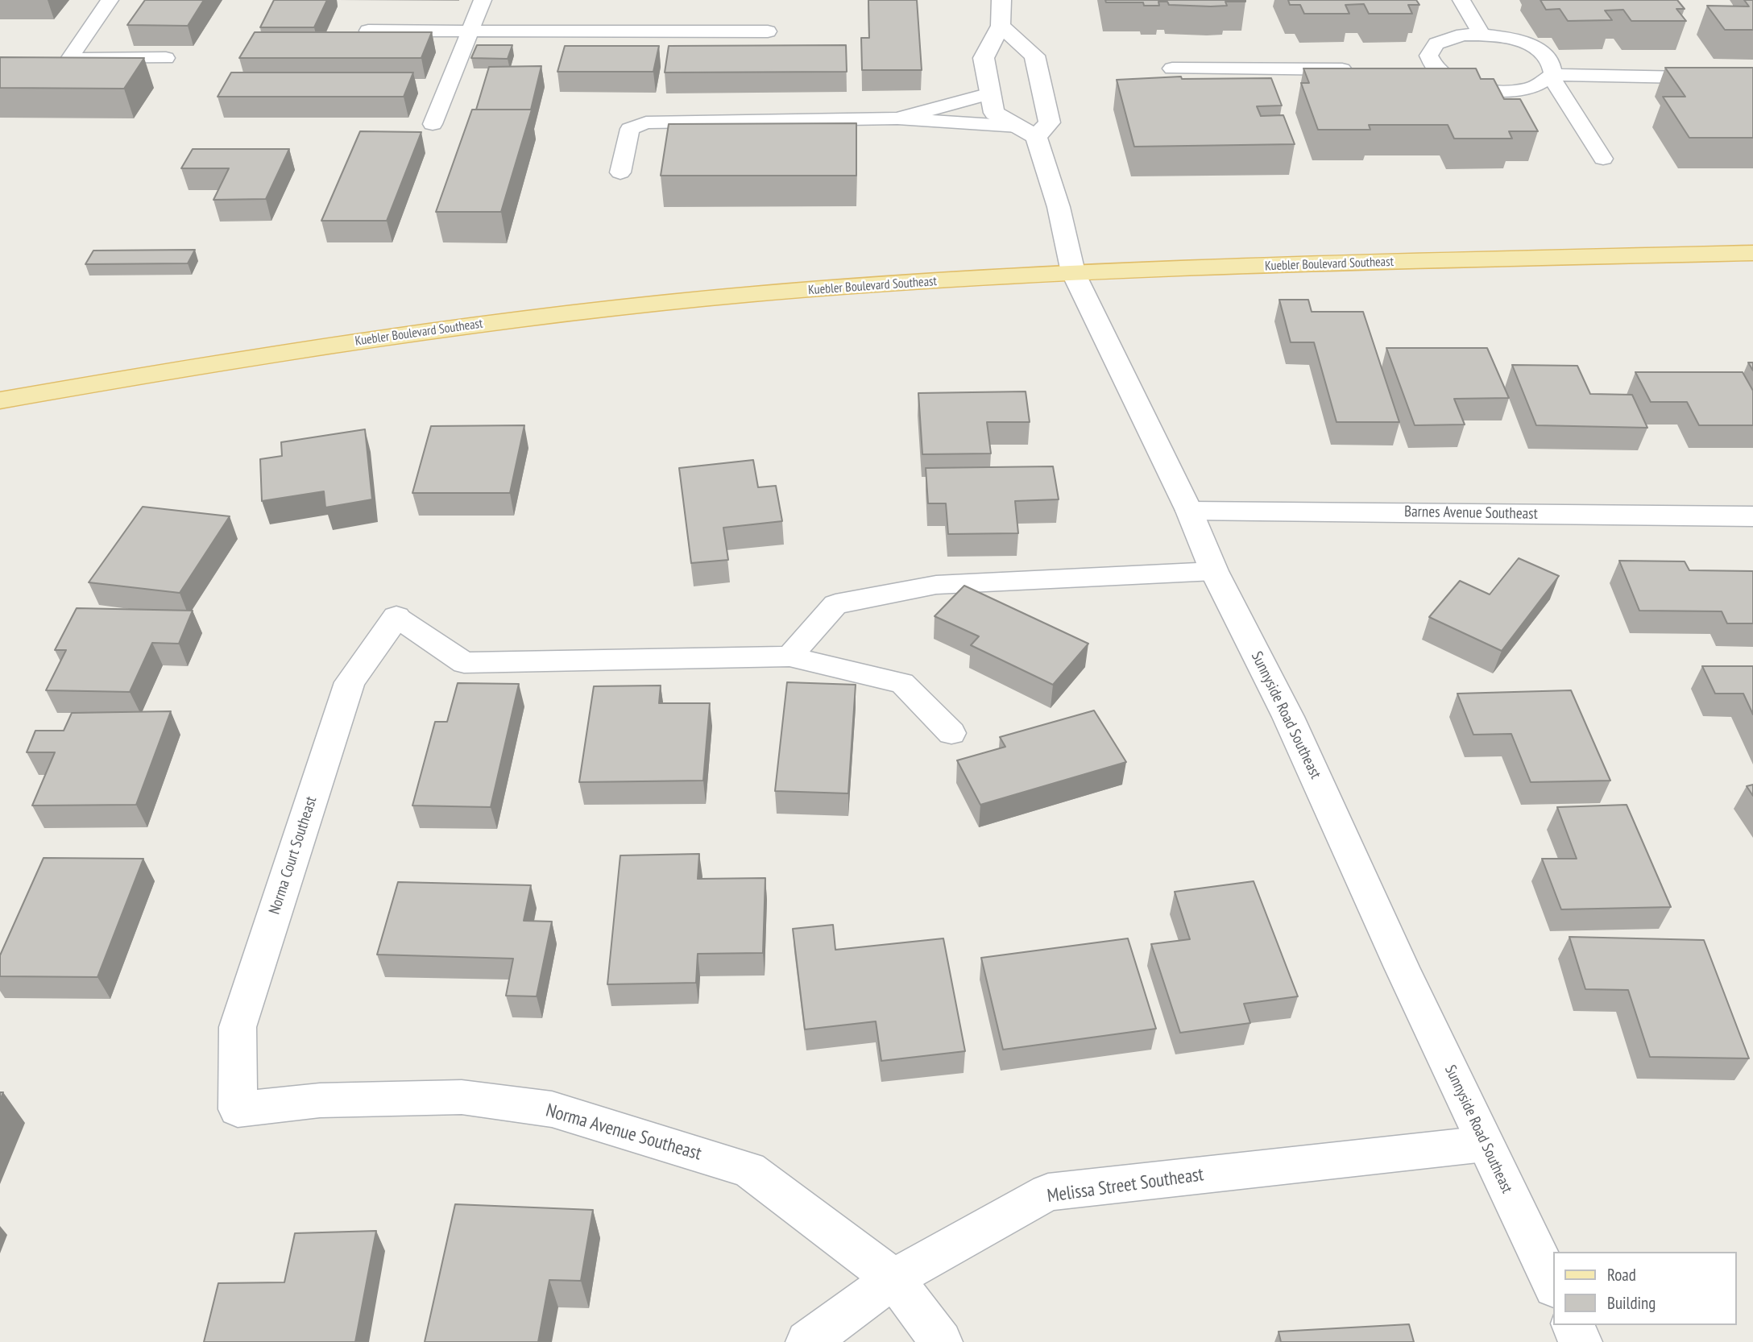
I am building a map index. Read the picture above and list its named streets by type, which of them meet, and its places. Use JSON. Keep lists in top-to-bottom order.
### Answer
{
  "streets": {
    "main road": [
      "Kuebler Boulevard Southeast",
      "Barnes Avenue Southeast",
      "Sunnyside Road Southeast",
      "Norma Court Southeast",
      "Norma Avenue Southeast",
      "Melissa Street Southeast"
    ]
  },
  "crossings": [
    ["Kuebler Boulevard Southeast", "Sunnyside Road Southeast"],
    ["Barnes Avenue Southeast", "Sunnyside Road Southeast"],
    ["Sunnyside Road Southeast", "Melissa Street Southeast"],
    ["Norma Court Southeast", "Norma Avenue Southeast"],
    ["Norma Avenue Southeast", "Melissa Street Southeast"]
  ],
  "legend": ["Road", "Building"]
}
